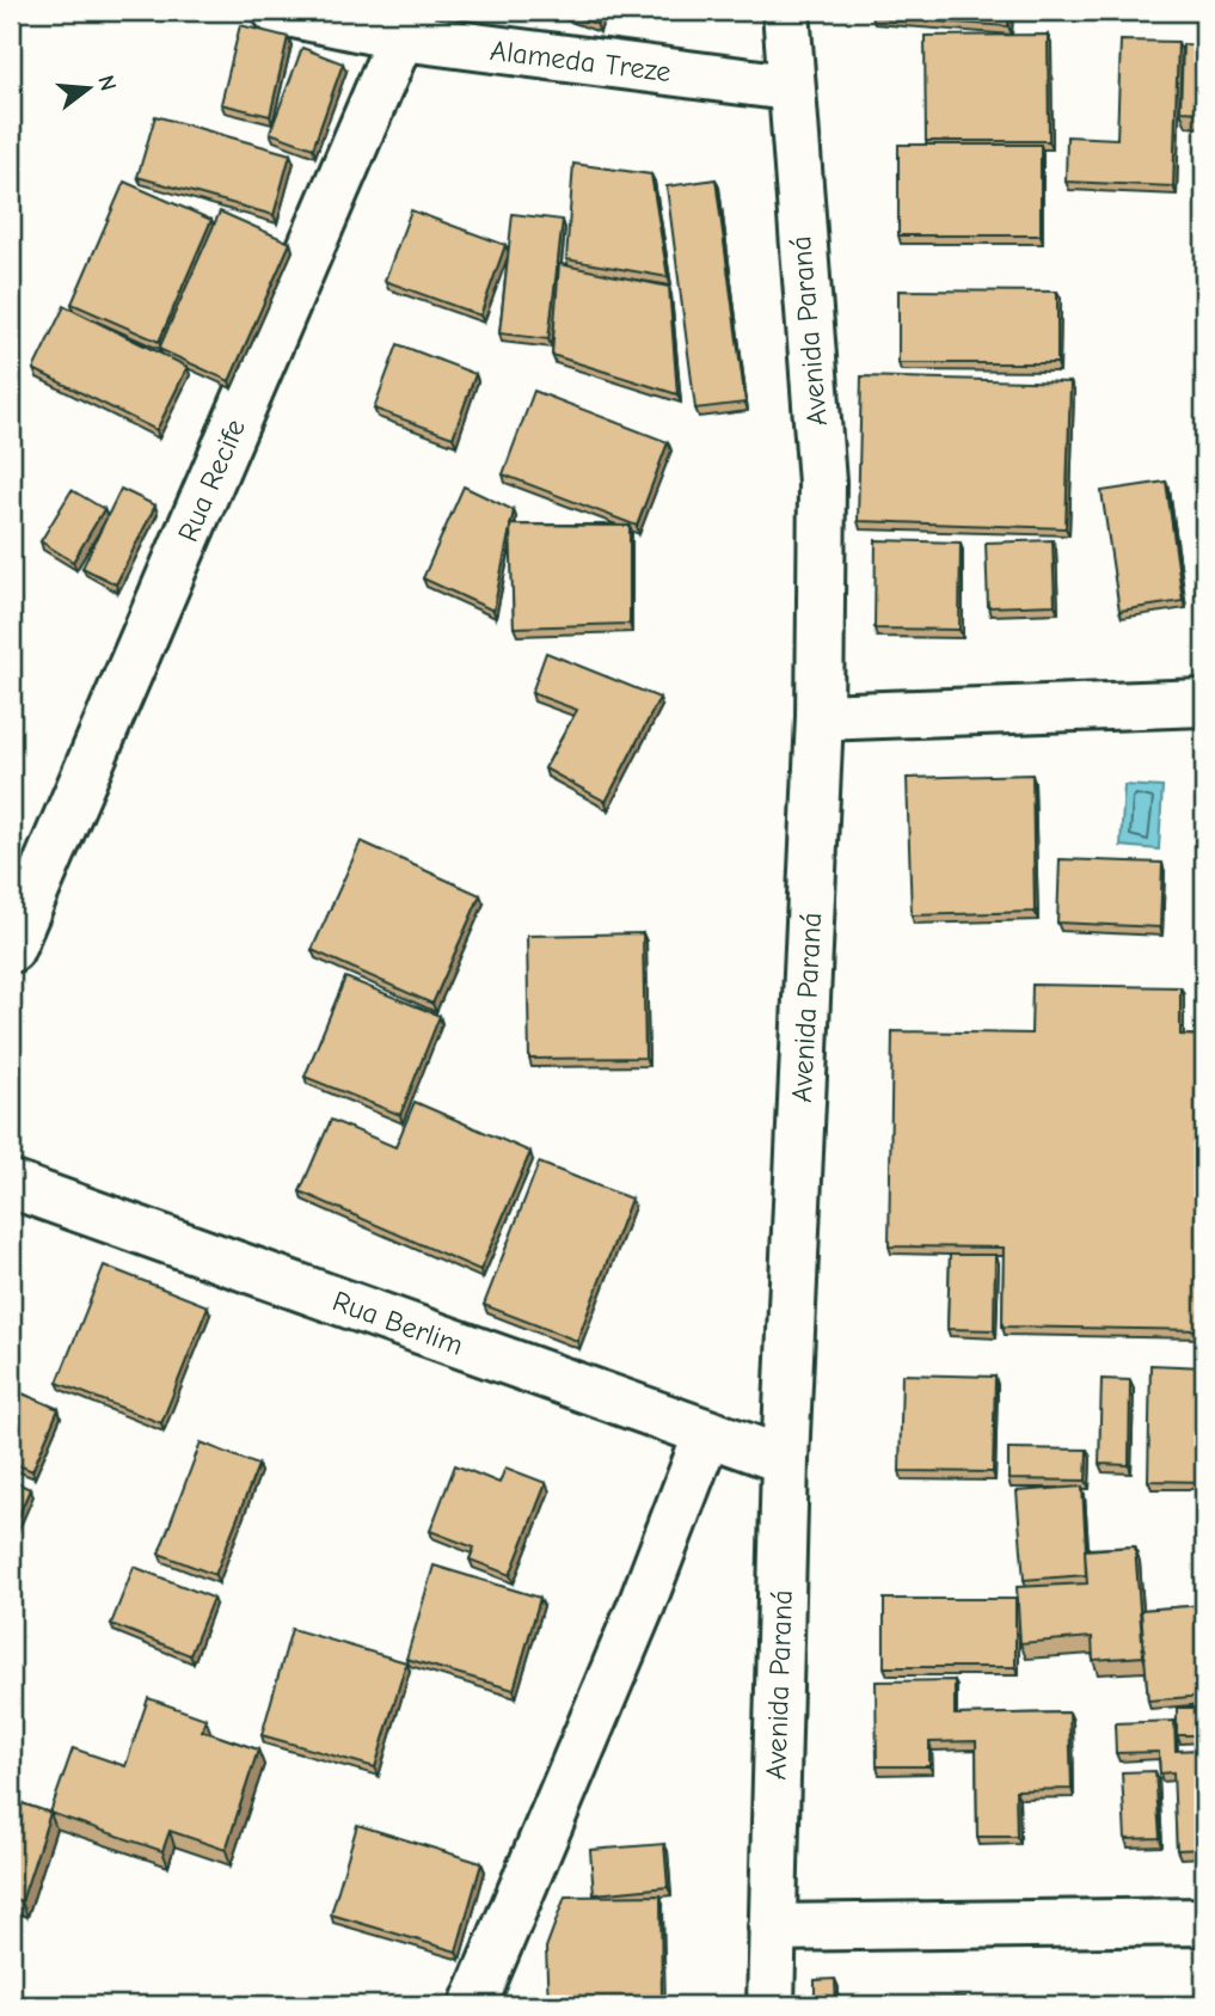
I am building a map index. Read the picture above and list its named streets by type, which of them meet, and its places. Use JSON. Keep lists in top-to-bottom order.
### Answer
{
  "streets": {
    "street": [
      "Alameda Treze",
      "Avenida Paraná",
      "Rua Recife",
      "Rua Berlim"
    ]
  },
  "crossings": [
    ["Alameda Treze", "Avenida Paraná"],
    ["Alameda Treze", "Rua Recife"],
    ["Avenida Paraná", "Rua Berlim"]
  ],
  "north": "right"
}
